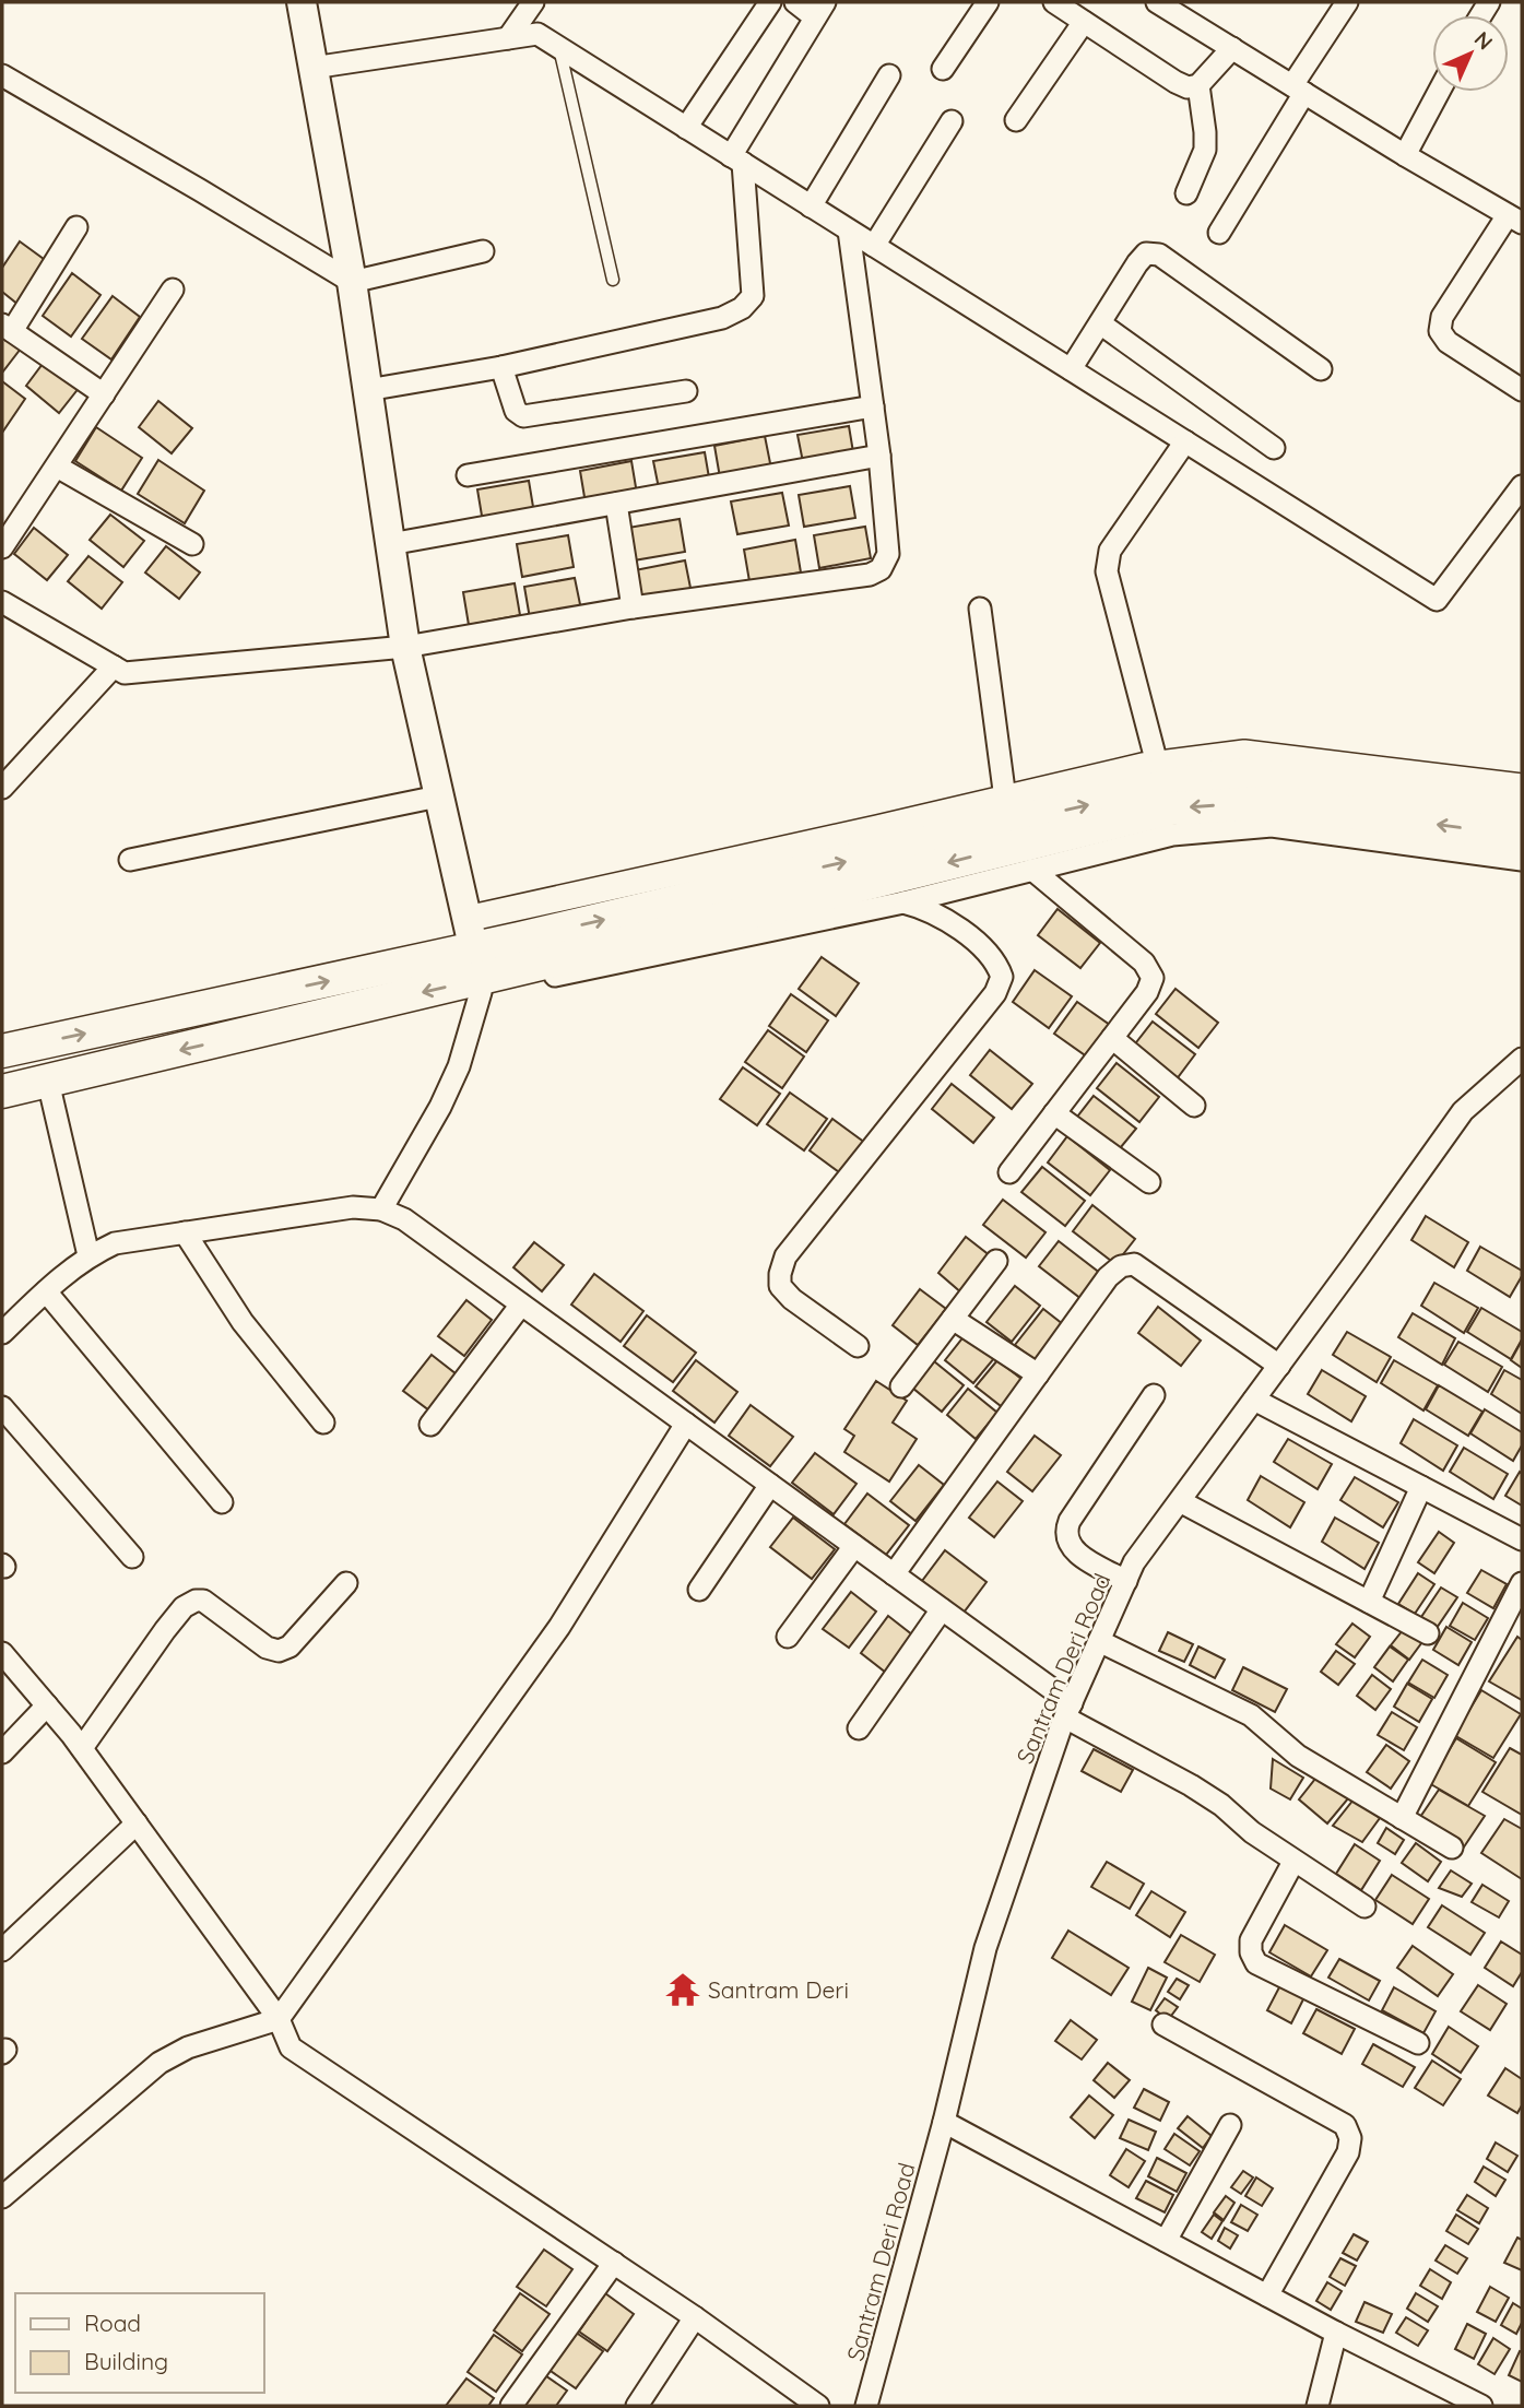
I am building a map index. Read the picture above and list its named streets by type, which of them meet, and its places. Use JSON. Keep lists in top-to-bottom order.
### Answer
{
  "streets": {
    "street": ["Santram Deri Road"]
  },
  "places": {
    "temple": ["Santram Deri"]
  },
  "legend": ["Road", "Building"],
  "north": "top right"
}
